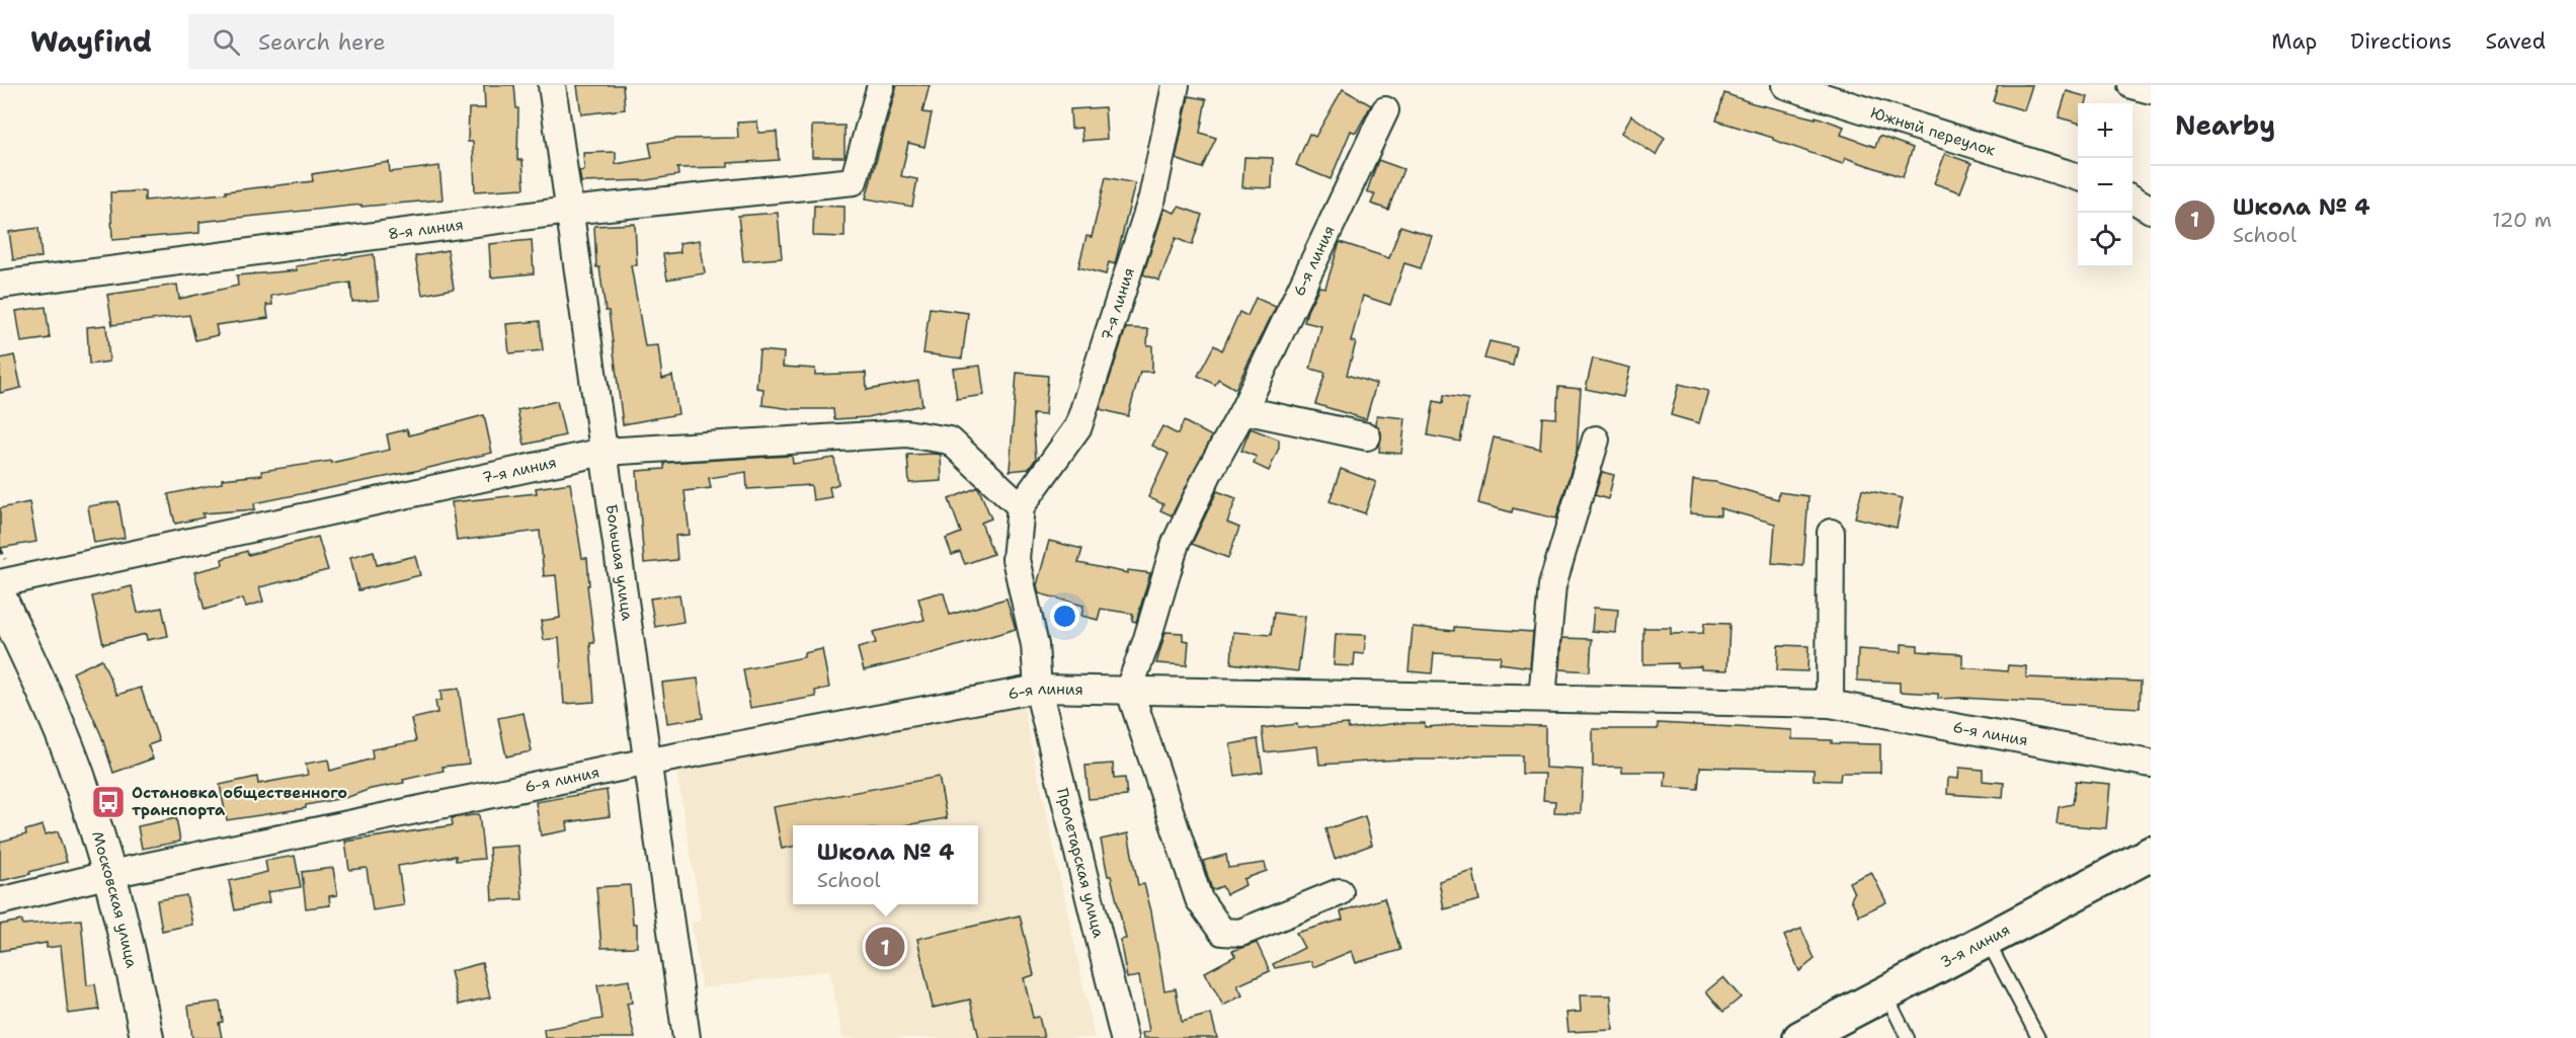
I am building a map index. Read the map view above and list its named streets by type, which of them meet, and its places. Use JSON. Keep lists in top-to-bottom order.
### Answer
{
  "streets": {
    "main road": ["3-я линия"],
    "street": [
      "Южный переулок",
      "8-я линия",
      "6-я линия",
      "7-я линия",
      "Большая улица",
      "Пролетарская улица",
      "Московская улица"
    ]
  },
  "crossings": [
    ["8-я линия", "Большая улица"],
    ["6-я линия", "Большая улица"],
    ["6-я линия", "Пролетарская улица"],
    ["6-я линия", "Московская улица"],
    ["7-я линия", "Большая улица"]
  ],
  "places": {
    "bus stop": ["Остановка общественного транспорта"]
  },
  "page": {
    "header": "Wayfind",
    "search": "Search here",
    "nav": ["Map", "Directions", "Saved"],
    "heading": "Nearby",
    "map_buttons": ["+", "−"],
    "list": [
      {
        "mark": "1",
        "name": "Школа № 4",
        "note": "School",
        "value": "120 m"
      }
    ],
    "popup": ["Школа № 4", "School"],
    "pins": "1"
  }
}
